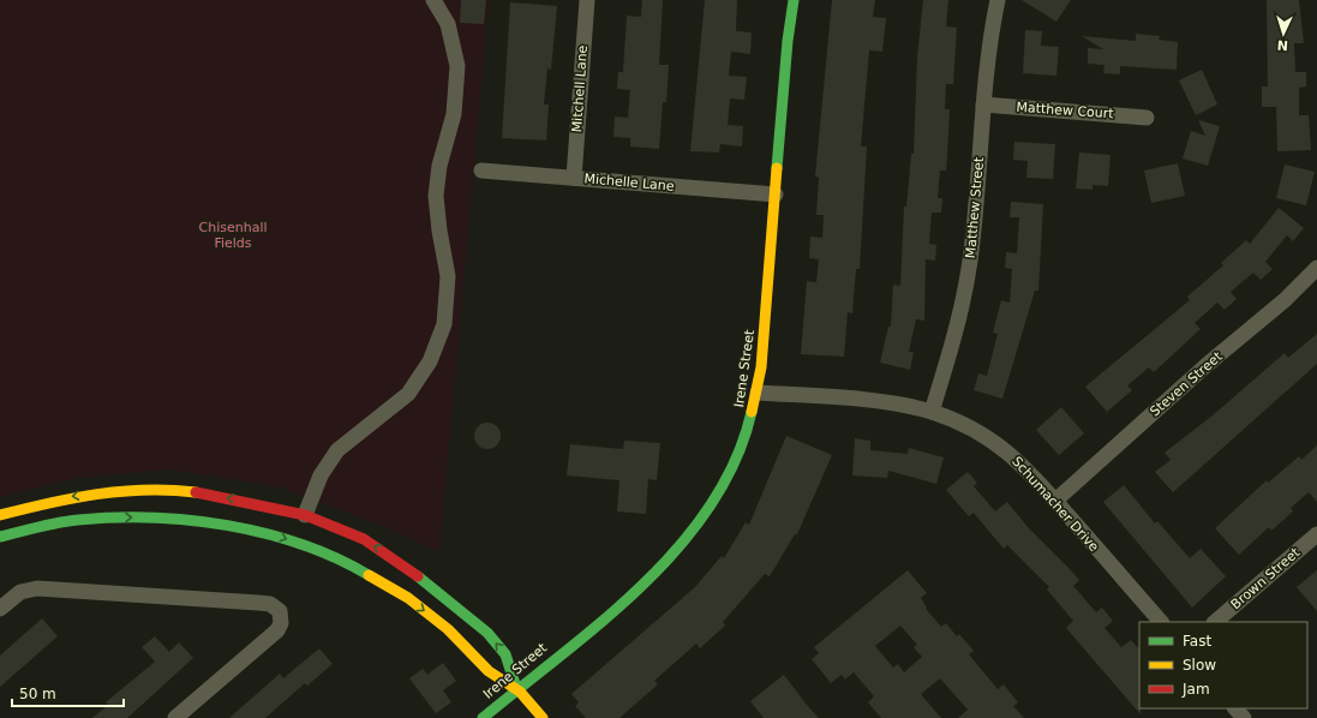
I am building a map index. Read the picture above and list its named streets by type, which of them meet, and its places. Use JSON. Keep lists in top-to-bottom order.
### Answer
{
  "streets": {
    "main road": ["Irene Street"],
    "street": [
      "Mitchell Lane",
      "Matthew Court",
      "Michelle Lane",
      "Matthew Street",
      "Steven Street",
      "Schumacher Drive",
      "Brown Street"
    ]
  },
  "crossings": [
    ["Mitchell Lane", "Michelle Lane"],
    ["Matthew Court", "Matthew Street"],
    ["Michelle Lane", "Irene Street"],
    ["Matthew Street", "Schumacher Drive"],
    ["Irene Street", "Schumacher Drive"],
    ["Steven Street", "Schumacher Drive"]
  ],
  "parks": ["Chisenhall Fields"],
  "legend": ["Fast", "Slow", "Jam"],
  "scale_bar": "50 m",
  "north": "bottom"
}
